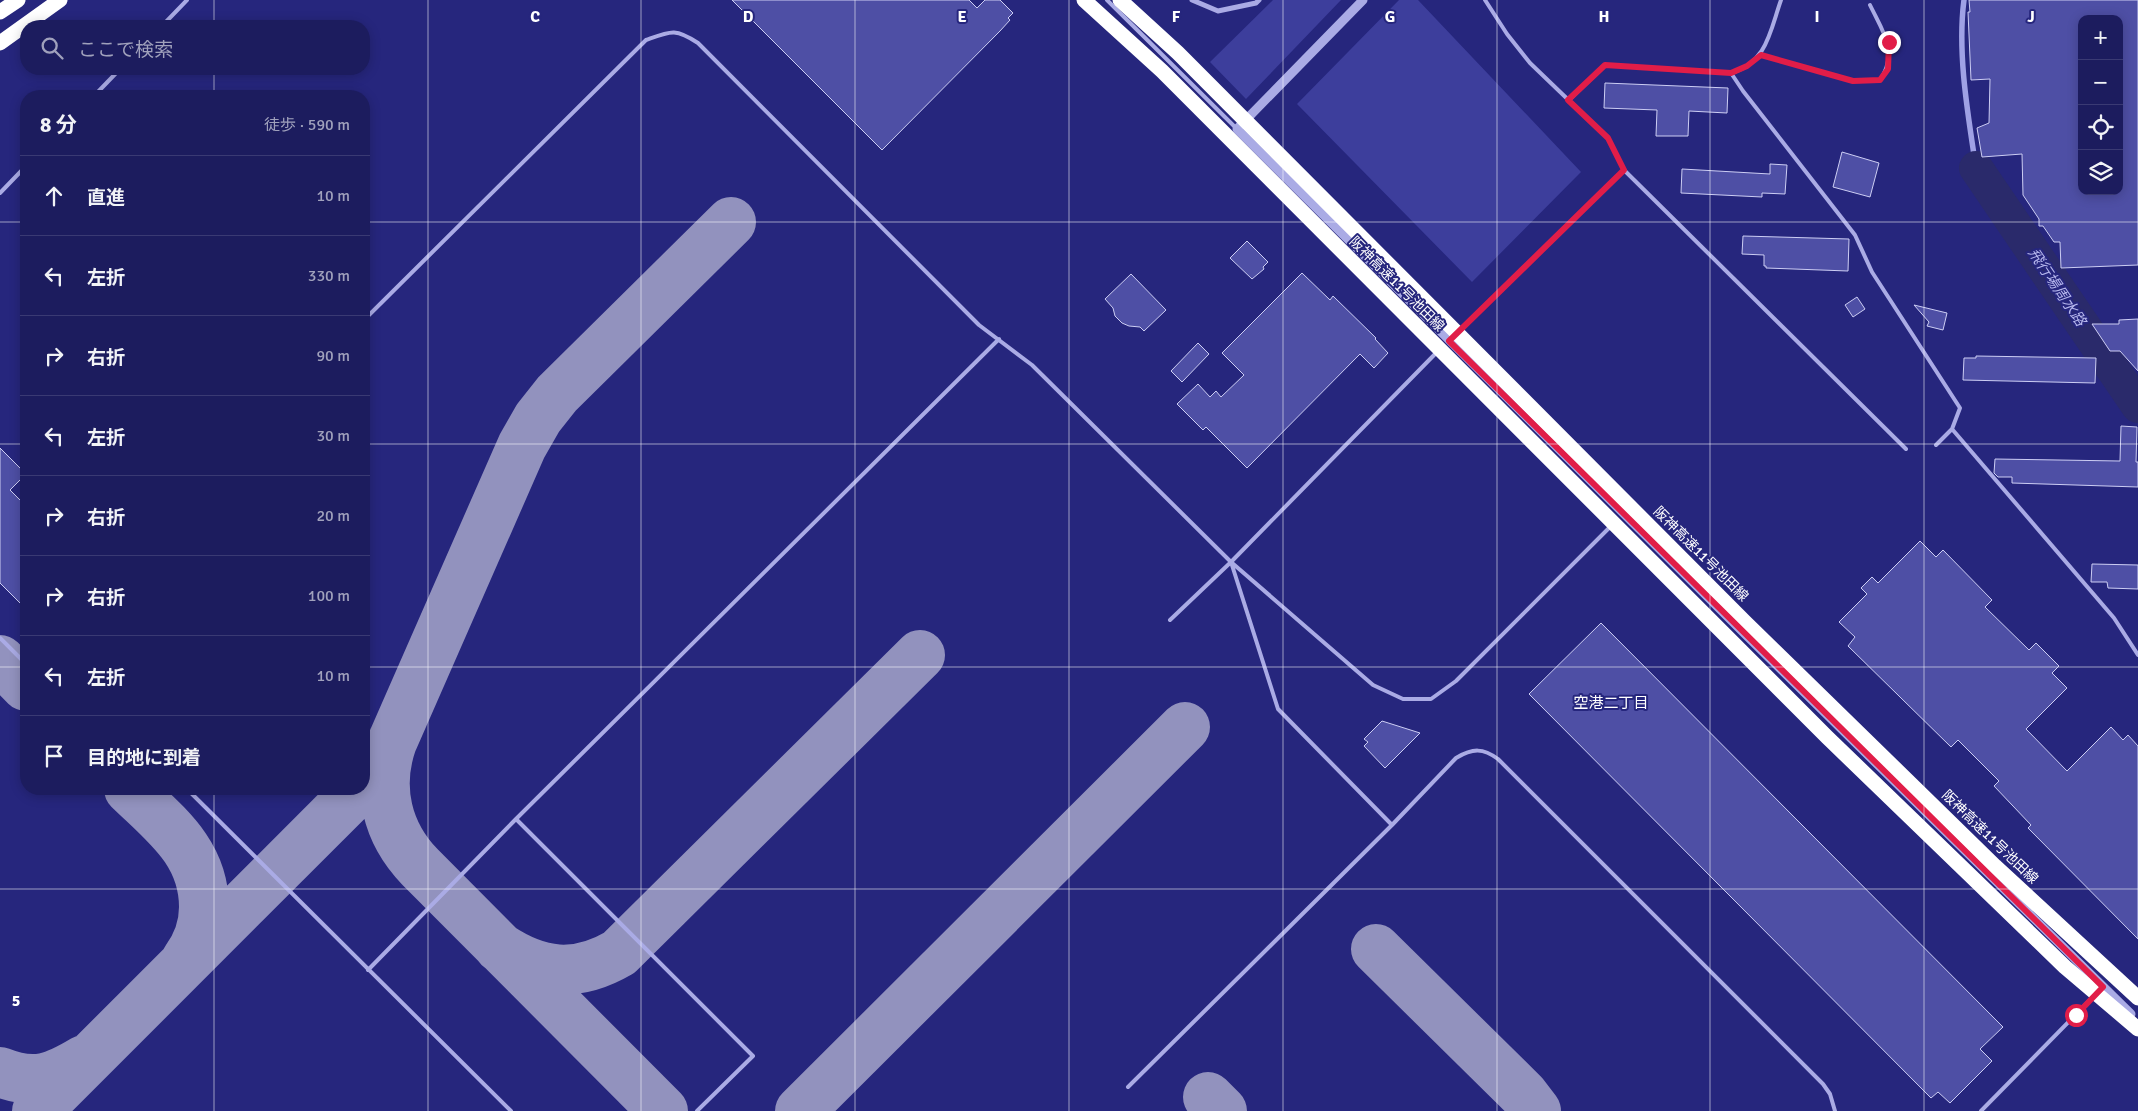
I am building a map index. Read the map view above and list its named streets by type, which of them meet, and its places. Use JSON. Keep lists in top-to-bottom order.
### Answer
{
  "streets": {
    "highway": ["阪神高速11号池田線"]
  },
  "districts": ["空港二丁目"],
  "water": ["飛行場周水路"],
  "page": {
    "map_buttons": ["+", "−"],
    "search": "ここで検索",
    "heading": ["8 分", "徒歩 · 590 m"],
    "list": [
      ["直進", "10 m"],
      ["左折", "330 m"],
      ["右折", "90 m"],
      ["左折", "30 m"],
      ["右折", "20 m"],
      ["右折", "100 m"],
      ["左折", "10 m"],
      "目的地に到着"
    ]
  },
  "grid": {
    "columns": [
      "C",
      "D",
      "E",
      "F",
      "G",
      "H",
      "I",
      "J"
    ],
    "rows": ["5"]
  }
}
